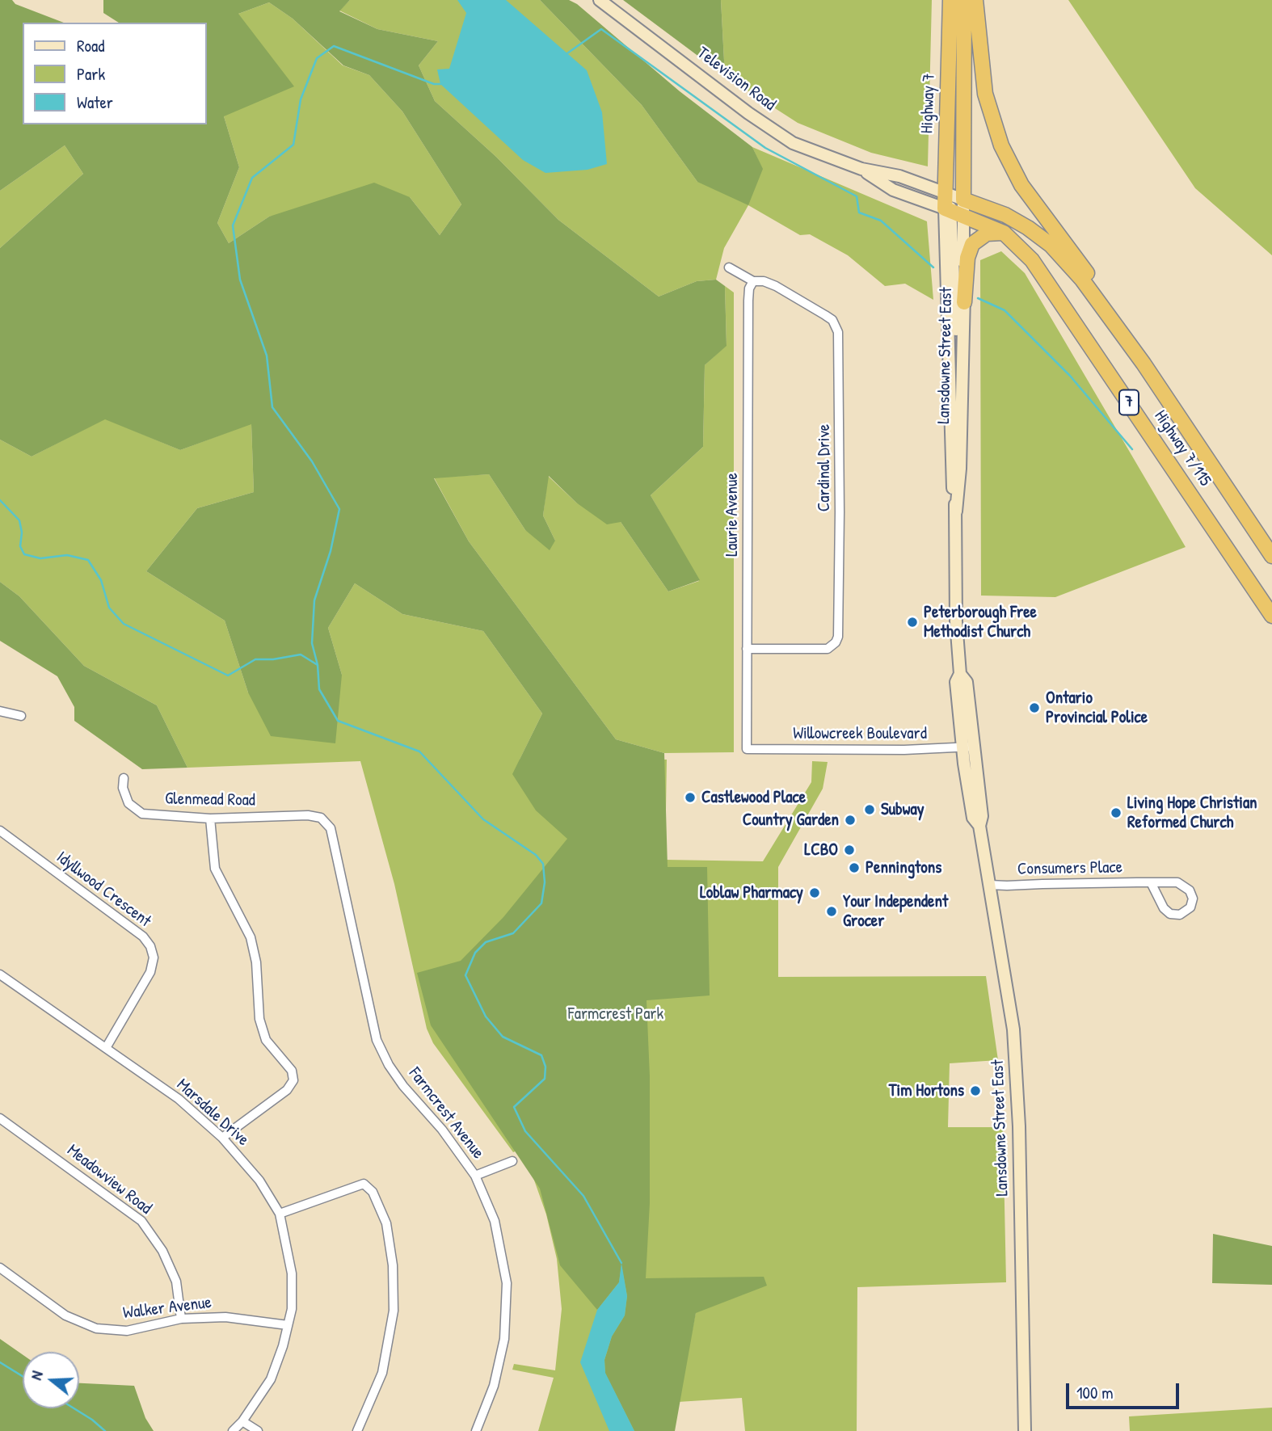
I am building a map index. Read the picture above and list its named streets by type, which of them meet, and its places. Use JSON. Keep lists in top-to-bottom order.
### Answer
{
  "streets": {
    "highway": ["Highway 7", "7", "Highway 7/115"],
    "main road": ["Television Road", "Lansdowne Street East"],
    "street": [
      "Cardinal Drive",
      "Laurie Avenue",
      "Willowcreek Boulevard",
      "Glenmead Road",
      "Consumers Place",
      "Idyllwood Crescent",
      "Marsdale Drive",
      "Farmcrest Avenue",
      "Meadowview Road",
      "Walker Avenue"
    ]
  },
  "crossings": [
    ["Television Road", "Highway 7"],
    ["Television Road", "Lansdowne Street East"],
    ["Television Road", "Highway 7/115"],
    ["Highway 7", "Lansdowne Street East"],
    ["Highway 7", "Highway 7/115"],
    ["Lansdowne Street East", "Highway 7/115"],
    ["Lansdowne Street East", "Willowcreek Boulevard"],
    ["Lansdowne Street East", "Consumers Place"],
    ["Cardinal Drive", "Laurie Avenue"],
    ["Laurie Avenue", "Willowcreek Boulevard"],
    ["Glenmead Road", "Farmcrest Avenue"],
    ["Idyllwood Crescent", "Marsdale Drive"],
    ["Marsdale Drive", "Walker Avenue"],
    ["Meadowview Road", "Walker Avenue"]
  ],
  "parks": ["Farmcrest Park"],
  "places": [
    "Peterborough Free Methodist Church",
    "Ontario Provincial Police",
    "Castlewood Place",
    "Subway",
    "Living Hope Christian Reformed Church",
    "Country Garden",
    "LCBO",
    "Penningtons",
    "Loblaw Pharmacy",
    "Your Independent Grocer",
    "Tim Hortons"
  ],
  "legend": ["Road", "Park", "Water"],
  "scale_bar": "100 m",
  "north": "left"
}
